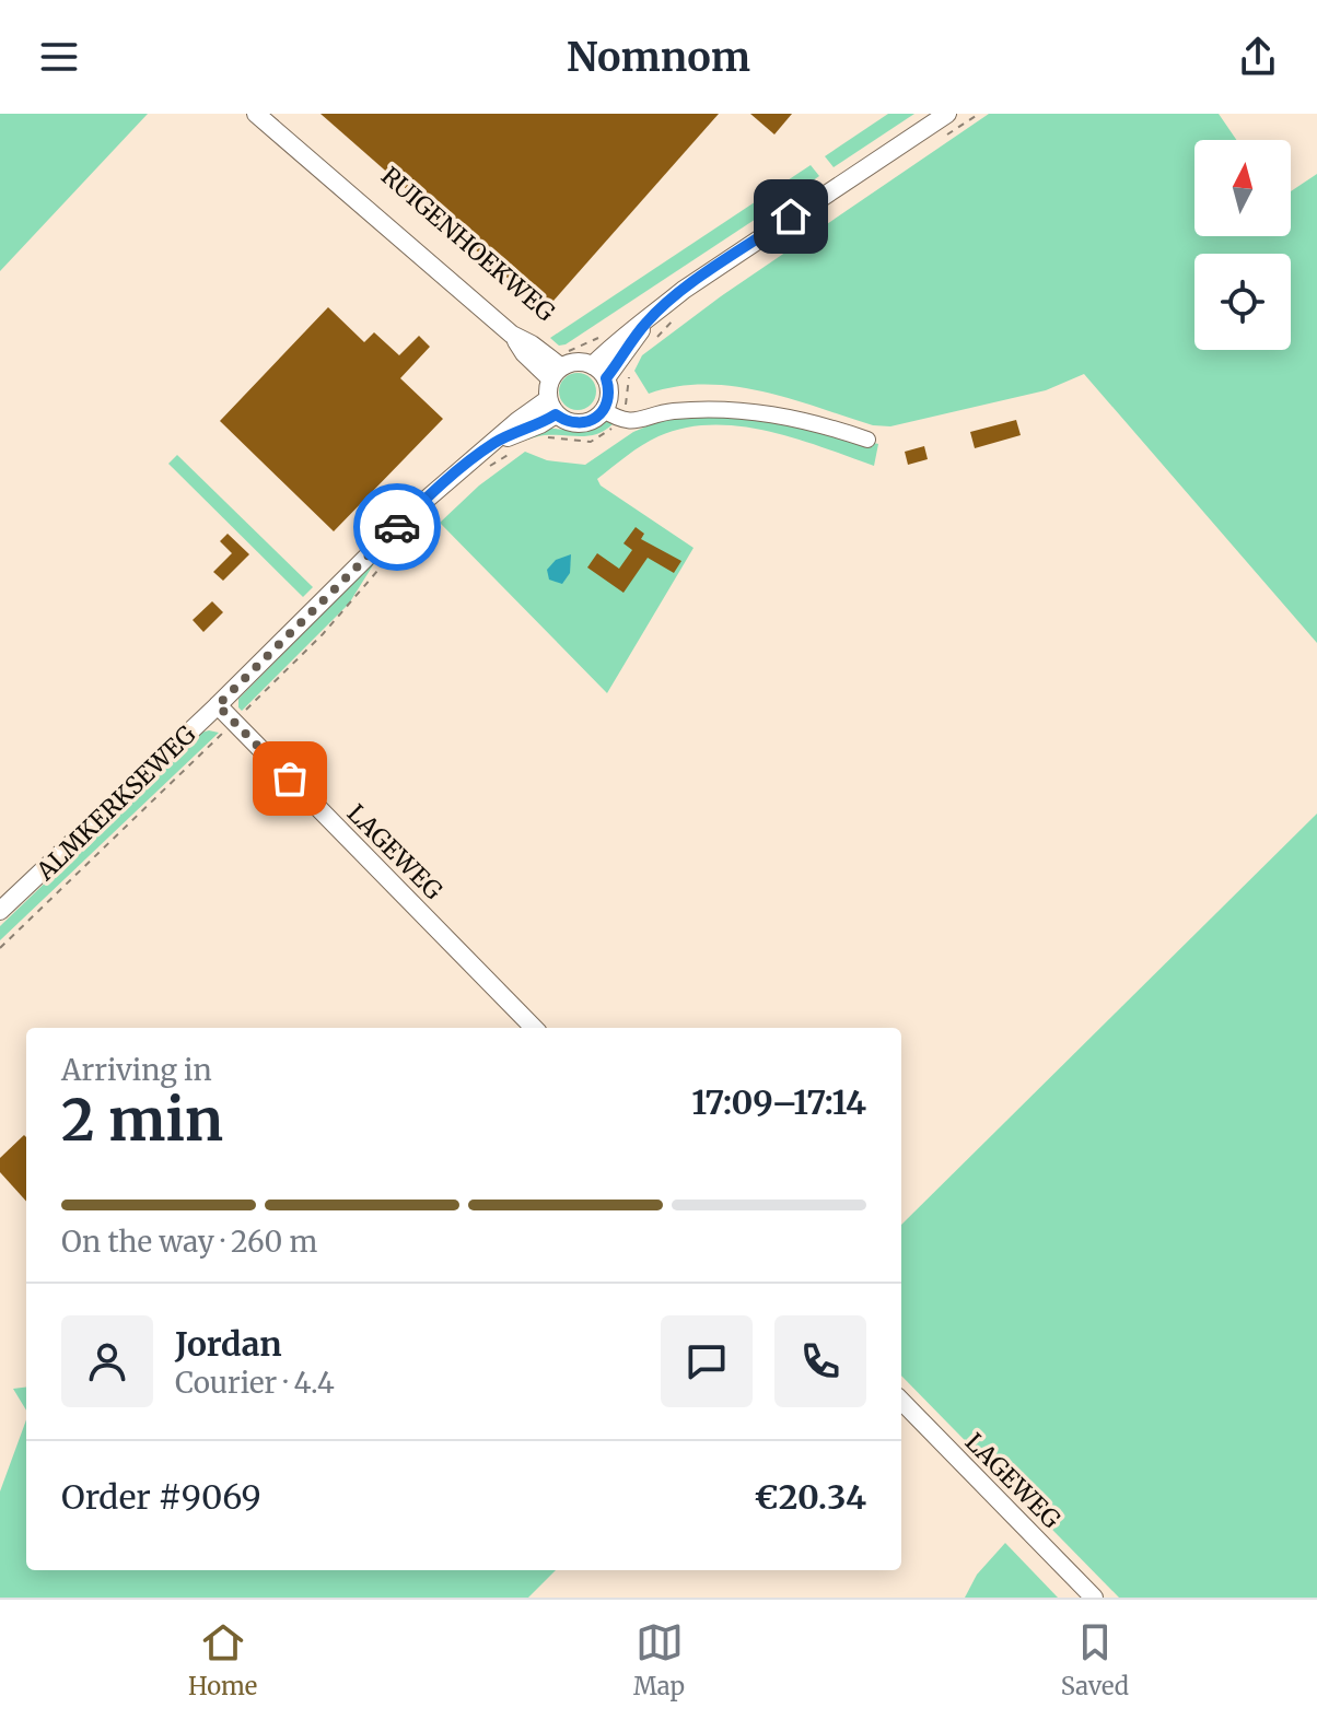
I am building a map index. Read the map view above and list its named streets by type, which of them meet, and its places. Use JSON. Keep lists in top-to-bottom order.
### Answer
{
  "streets": {
    "street": ["RUIGENHOEKWEG", "ALMKERKSEWEG", "LAGEWEG"]
  },
  "crossings": [
    ["RUIGENHOEKWEG", "ALMKERKSEWEG"],
    ["ALMKERKSEWEG", "LAGEWEG"]
  ],
  "north": "top",
  "page": {
    "header": "Nomnom",
    "heading": ["2 min", "Arriving in", "17:09–17:14"],
    "panel": [
      "Jordan",
      "Courier · 4.4",
      "Order #9069",
      "€20.34"
    ],
    "bar": "On the way · 260 m",
    "tabs": ["Home", "Map", "Saved"]
  }
}
